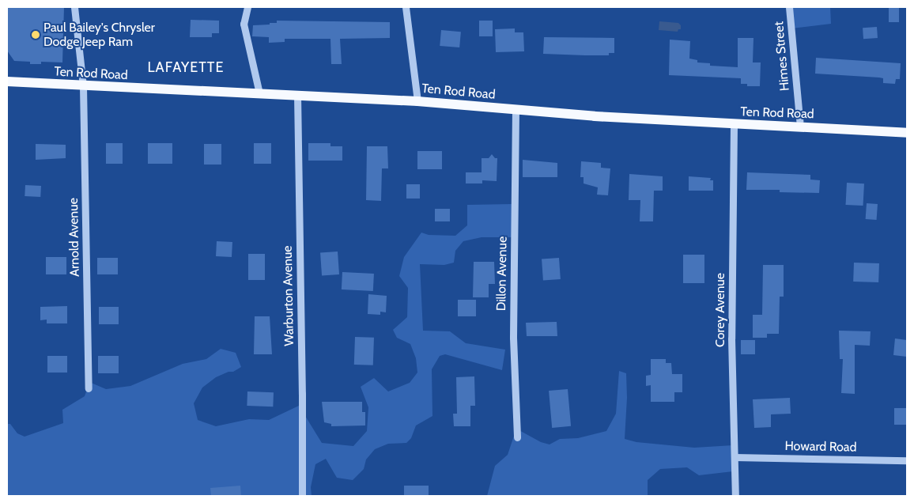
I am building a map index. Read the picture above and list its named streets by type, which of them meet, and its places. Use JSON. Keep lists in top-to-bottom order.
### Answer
{
  "streets": {
    "main road": ["Ten Rod Road"],
    "street": [
      "Himes Street",
      "Arnold Avenue",
      "Dillon Avenue",
      "Warburton Avenue",
      "Corey Avenue",
      "Howard Road"
    ]
  },
  "crossings": [
    ["Himes Street", "Ten Rod Road"],
    ["Ten Rod Road", "Arnold Avenue"],
    ["Ten Rod Road", "Dillon Avenue"],
    ["Ten Rod Road", "Warburton Avenue"],
    ["Ten Rod Road", "Corey Avenue"],
    ["Corey Avenue", "Howard Road"]
  ],
  "districts": ["LAFAYETTE"],
  "places": ["Paul Bailey's Chrysler Dodge Jeep Ram"]
}
